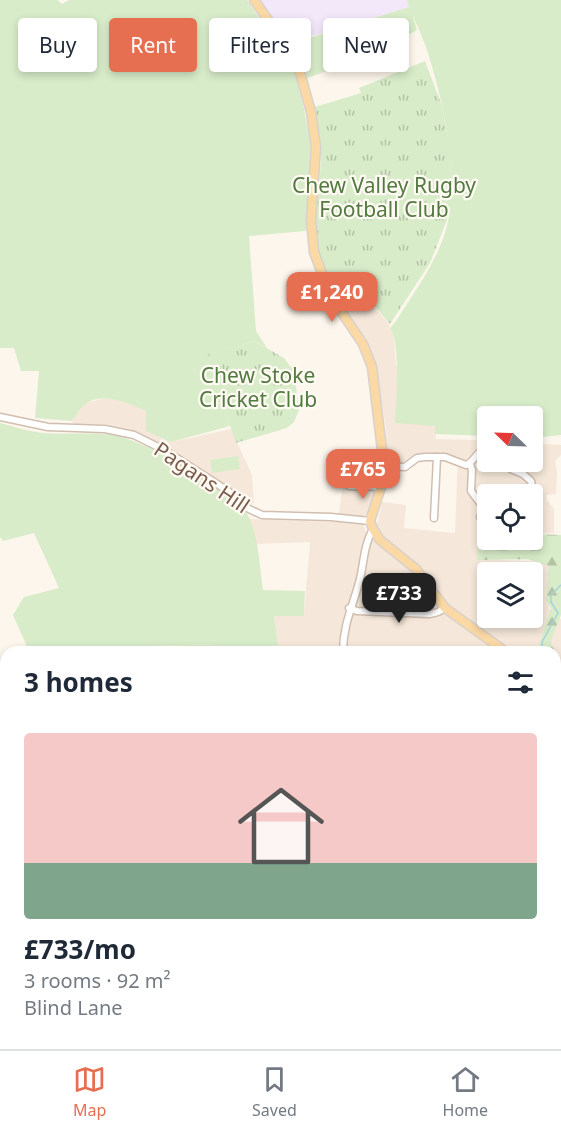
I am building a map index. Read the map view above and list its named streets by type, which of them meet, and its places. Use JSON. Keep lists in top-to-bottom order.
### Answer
{
  "streets": {
    "street": ["Pagans Hill"]
  },
  "parks": ["Chew Valley Rugby Football Club", "Chew Stoke Cricket Club"],
  "north": "top left",
  "page": {
    "chip": [
      "Buy",
      "Rent",
      "Filters",
      "New"
    ],
    "price": ["£1,240", "£765", "£733"],
    "heading": "3 homes",
    "list": [
      {
        "name": "£733/mo",
        "note": "3 rooms · 92 m² · Blind Lane"
      }
    ],
    "tabs": ["Map", "Saved", "Home"]
  }
}
